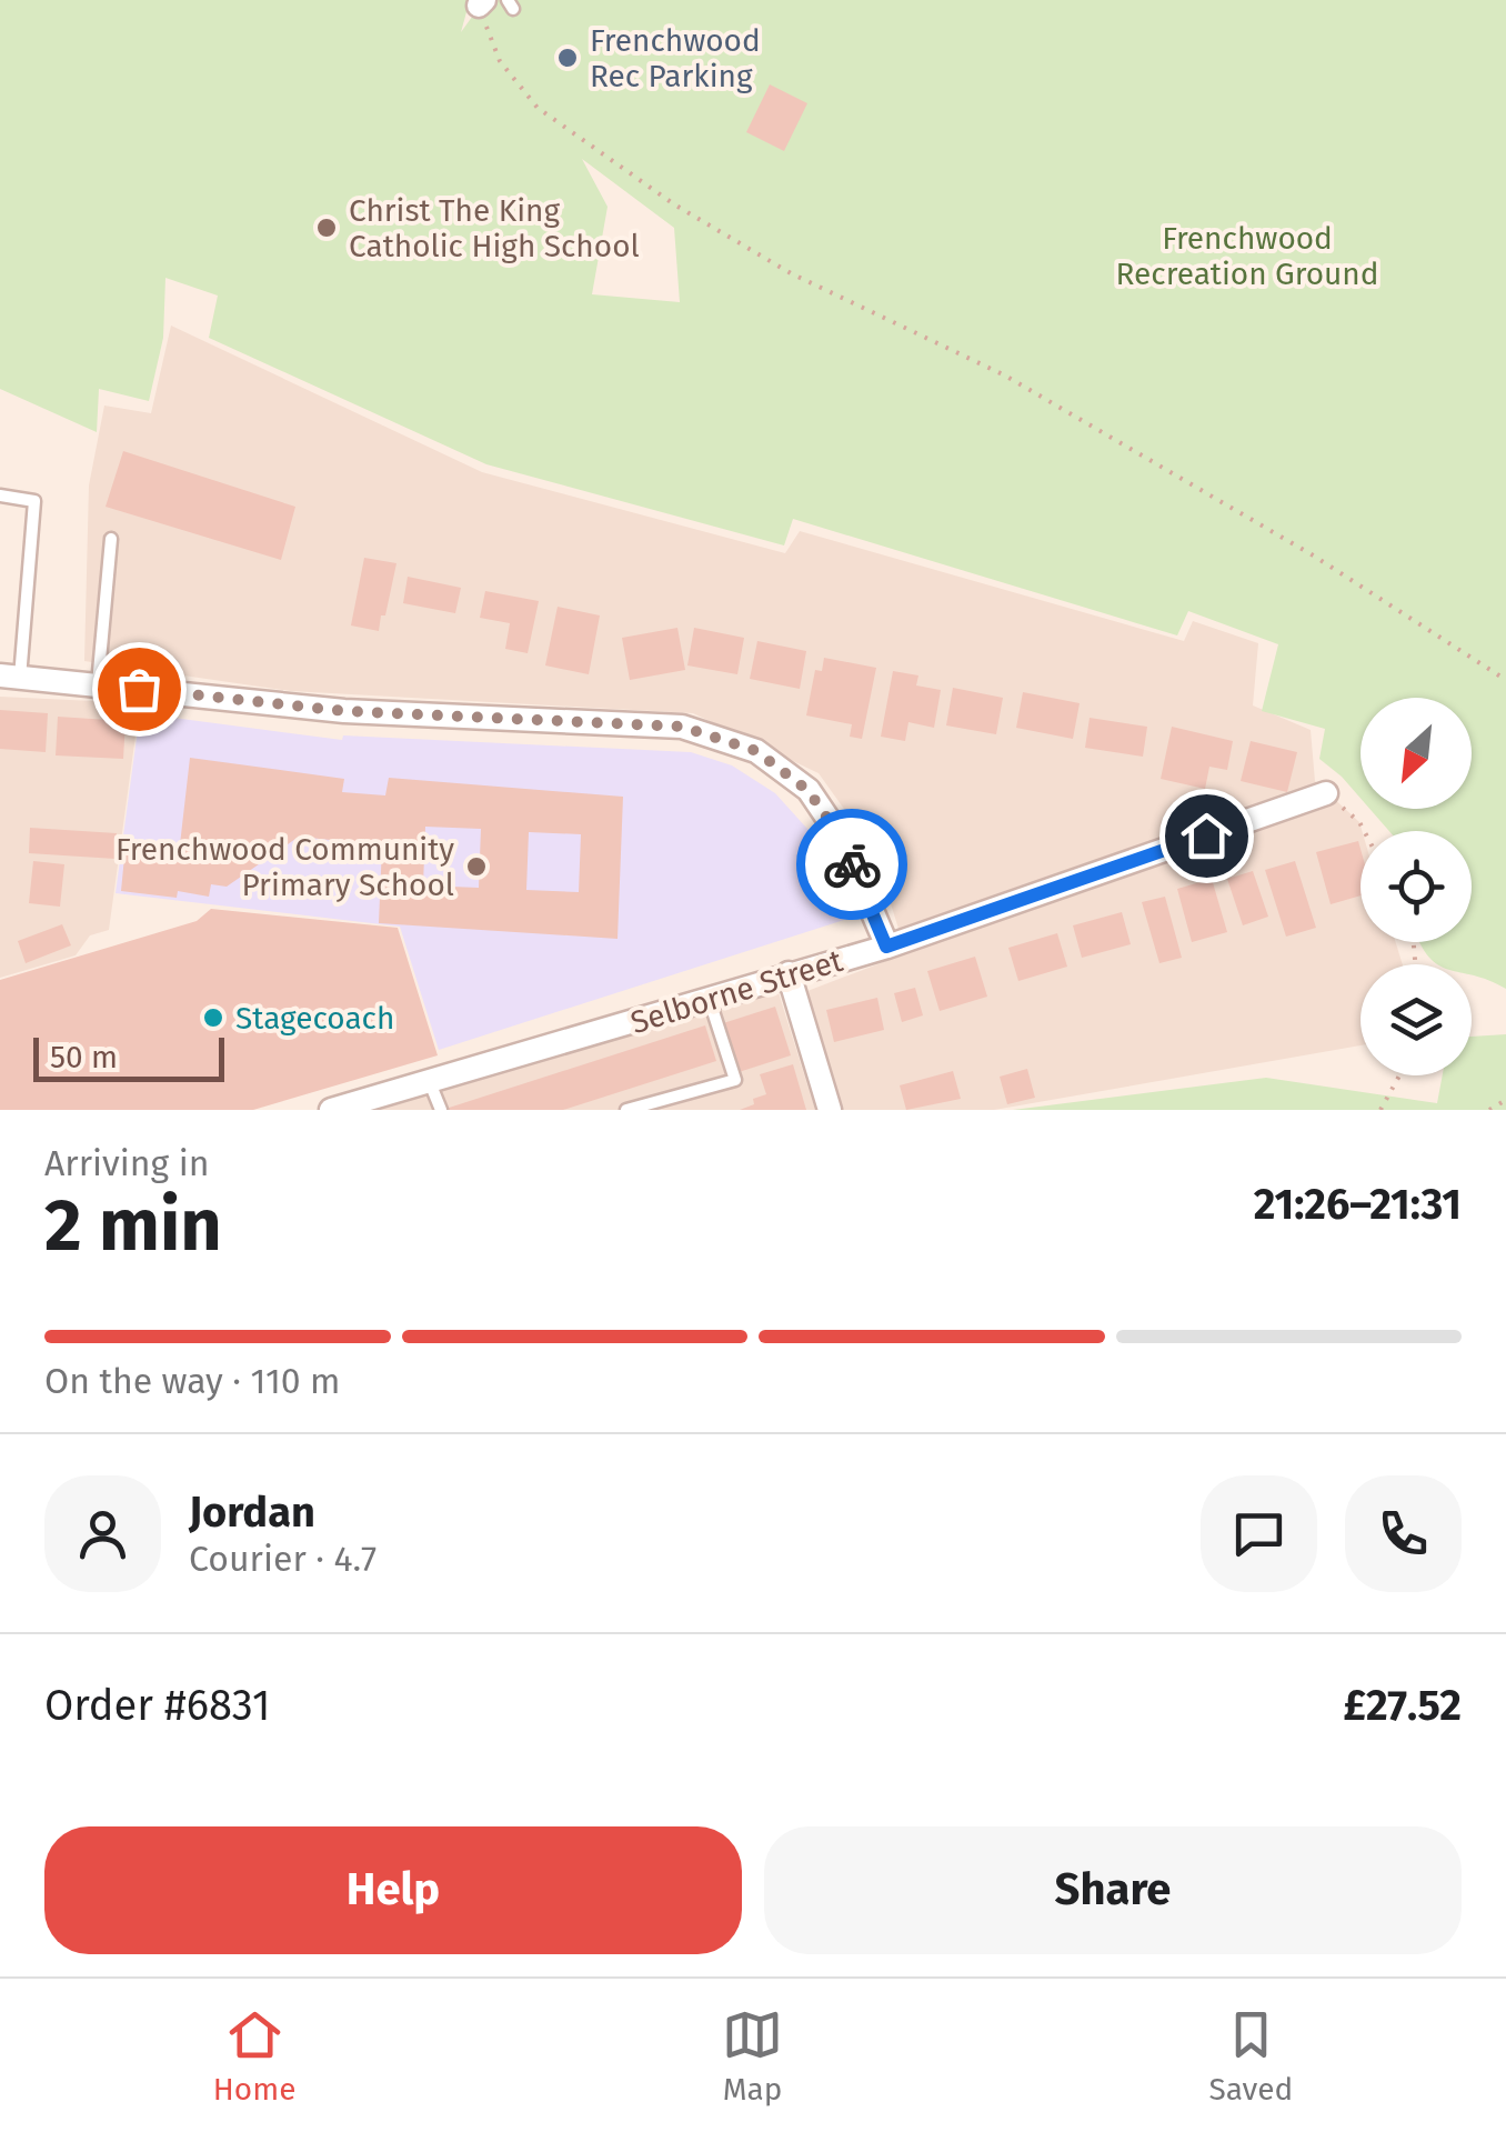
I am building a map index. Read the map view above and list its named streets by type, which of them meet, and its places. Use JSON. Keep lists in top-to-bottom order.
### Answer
{
  "streets": {
    "street": ["Selborne Street"]
  },
  "parks": ["Frenchwood Recreation Ground"],
  "places": [
    "Frenchwood Rec Parking",
    "Christ The King Catholic High School",
    "Frenchwood Community Primary School",
    "Stagecoach"
  ],
  "scale_bar": "50 m",
  "north": "bottom left",
  "page": {
    "scale": "50 m",
    "heading": ["2 min", "Arriving in", "21:26–21:31"],
    "panel": [
      "Jordan",
      "Courier · 4.7",
      "Order #6831",
      "£27.52"
    ],
    "bar": "On the way · 110 m",
    "buttons": ["Help", "Share"],
    "tabs": ["Home", "Map", "Saved"]
  }
}
